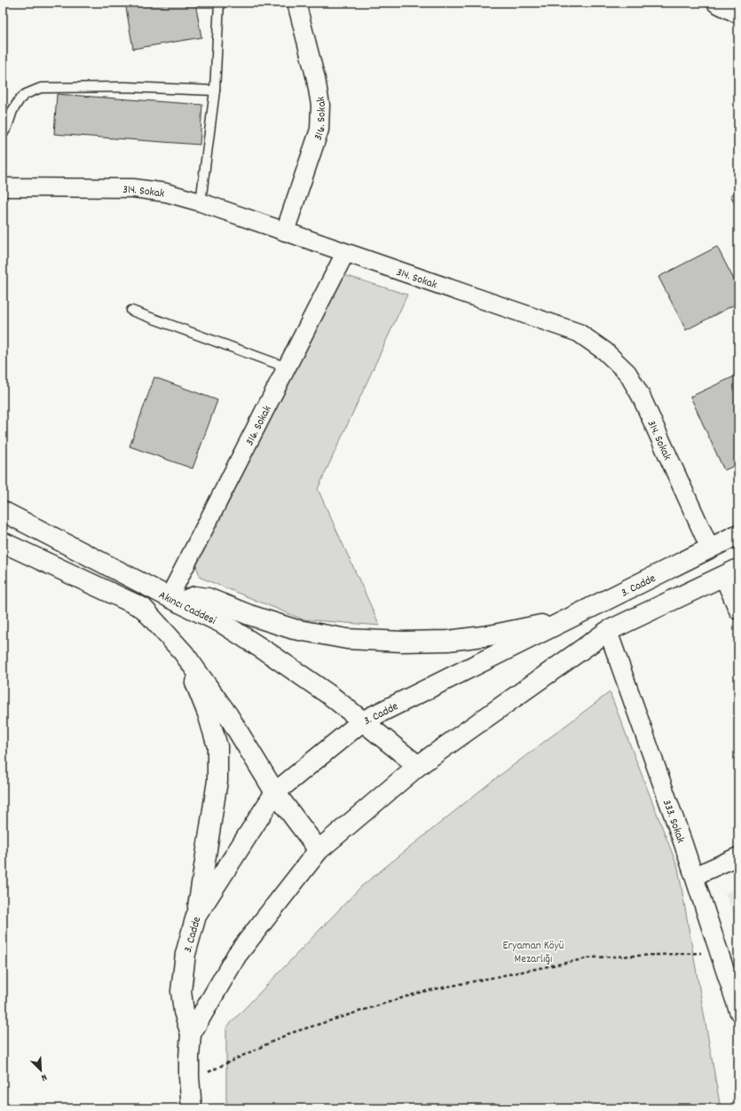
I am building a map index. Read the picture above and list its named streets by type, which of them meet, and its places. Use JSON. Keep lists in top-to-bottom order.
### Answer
{
  "streets": {
    "main road": ["3. Cadde", "Akıncı Caddesi"],
    "street": ["316. Sokak", "314. Sokak", "333. Sokak"]
  },
  "crossings": [
    ["316. Sokak", "314. Sokak"],
    ["316. Sokak", "Akıncı Caddesi"],
    ["314. Sokak", "3. Cadde"],
    ["3. Cadde", "Akıncı Caddesi"],
    ["3. Cadde", "333. Sokak"]
  ],
  "parks": ["Eryaman Köyü Mezarlığı"],
  "north": "bottom right"
}
